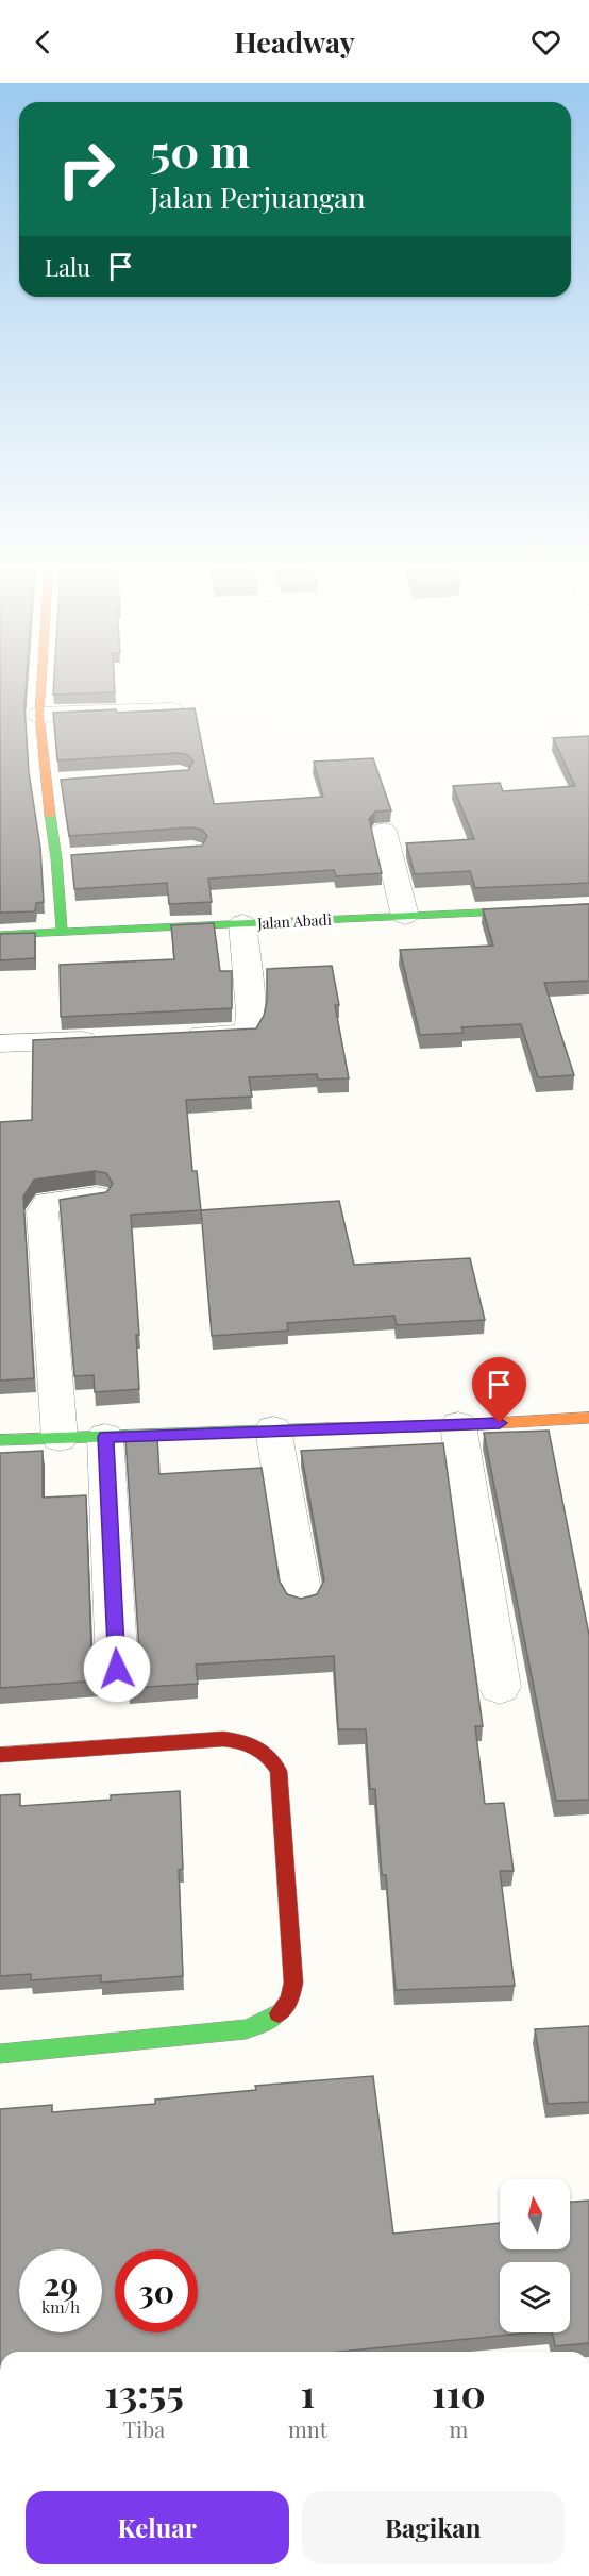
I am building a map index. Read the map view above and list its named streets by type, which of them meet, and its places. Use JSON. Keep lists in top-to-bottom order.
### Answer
{
  "streets": {
    "street": ["Jalan Abadi"]
  },
  "north": "top",
  "page": {
    "header": "Headway",
    "turn": ["50 m", "Jalan Perjuangan"],
    "then": "Lalu",
    "speed": "29 km/h",
    "limit": "30",
    "eta": [
      "13:55",
      "Tiba",
      "1",
      "mnt",
      "110",
      "m"
    ],
    "buttons": ["Keluar", "Bagikan"]
  }
}
